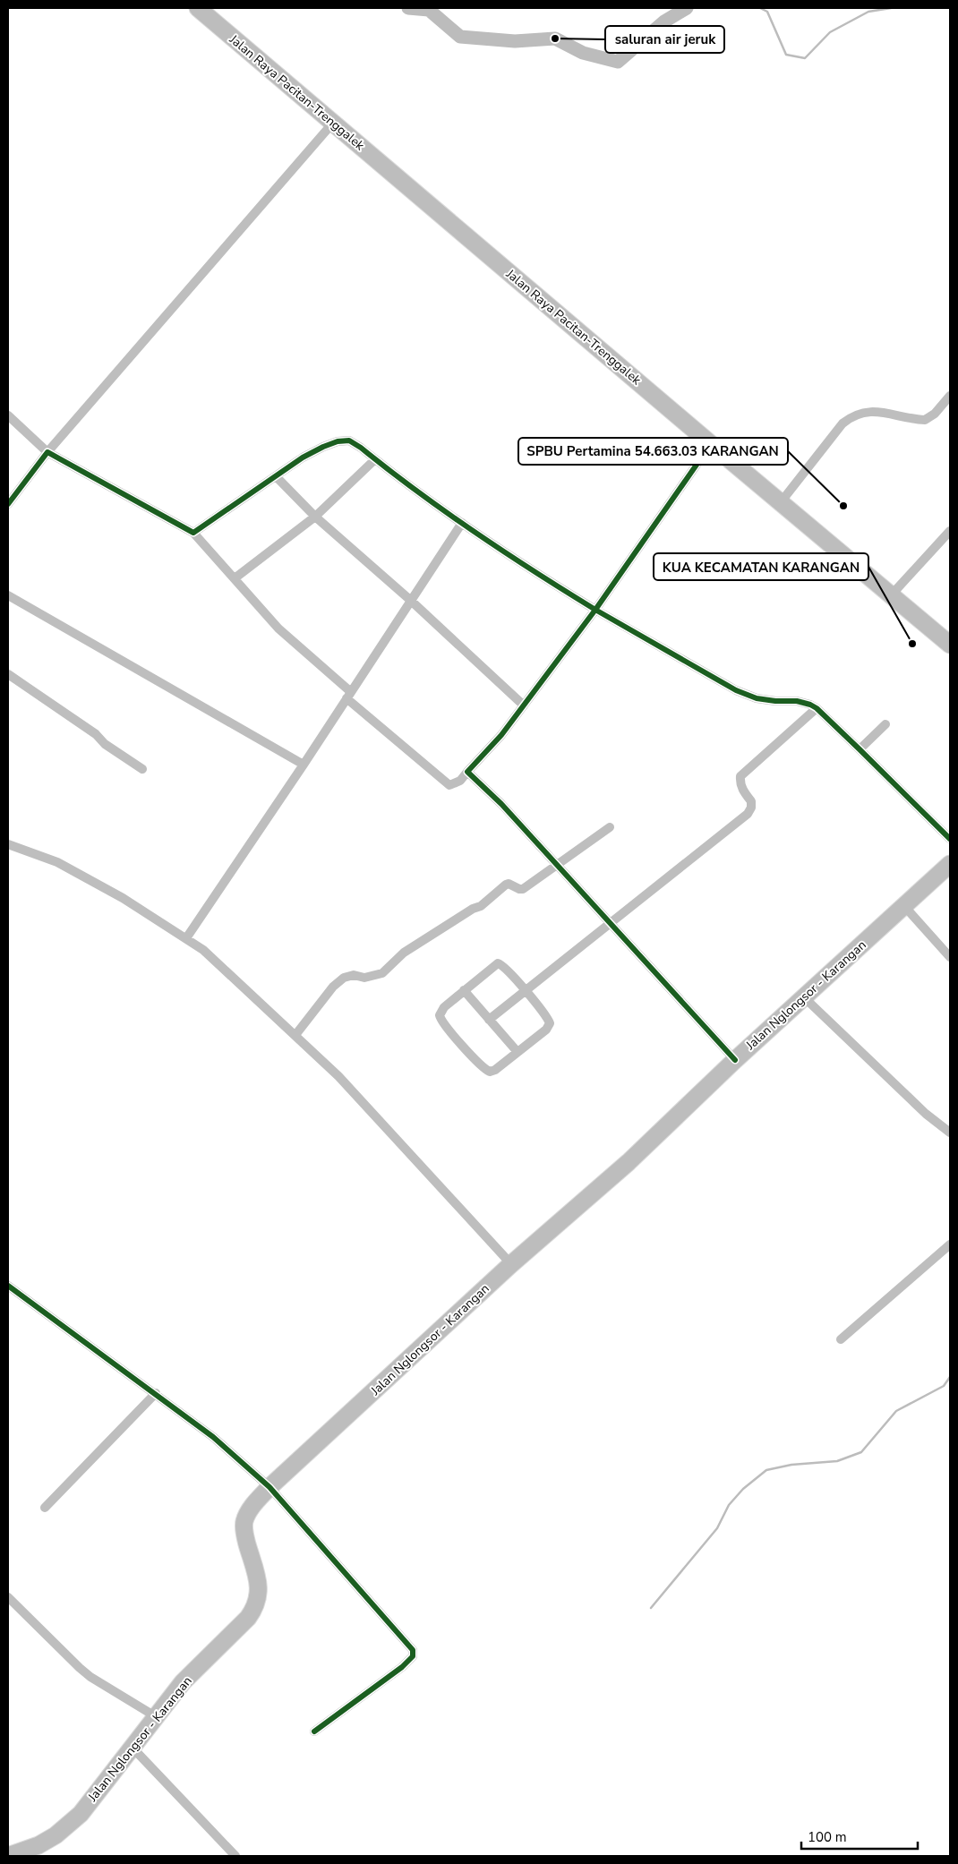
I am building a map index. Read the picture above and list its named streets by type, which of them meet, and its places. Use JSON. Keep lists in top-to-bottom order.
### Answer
{
  "streets": {
    "highway": ["Jalan Raya Pacitan-Trenggalek", "Jalan Nglongsor - Karangan"]
  },
  "places": ["saluran air jeruk", "SPBU Pertamina 54.663.03 KARANGAN", "KUA KECAMATAN KARANGAN"],
  "scale_bar": "100 m"
}
